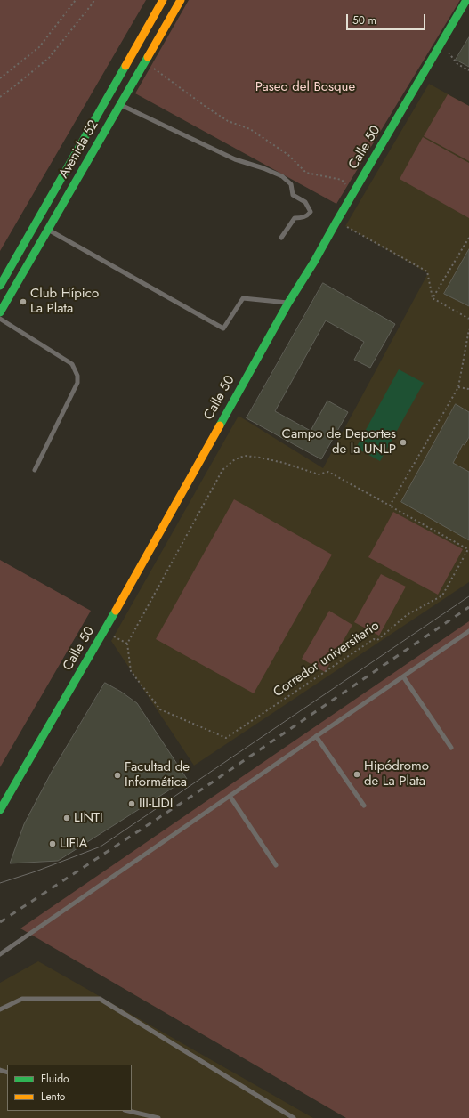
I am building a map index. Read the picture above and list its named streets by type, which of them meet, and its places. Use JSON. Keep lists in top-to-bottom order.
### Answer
{
  "streets": {
    "street": ["Calle 50", "Avenida 52"],
    "path": ["Corredor universitario"]
  },
  "parks": ["Paseo del Bosque"],
  "places": [
    "Club Hípico La Plata",
    "Campo de Deportes de la UNLP",
    "Hipódromo de La Plata",
    "Facultad de Informática",
    "III-LIDI",
    "LINTI",
    "LIFIA"
  ],
  "legend": ["Fluido", "Lento"],
  "scale_bar": "50 m"
}
